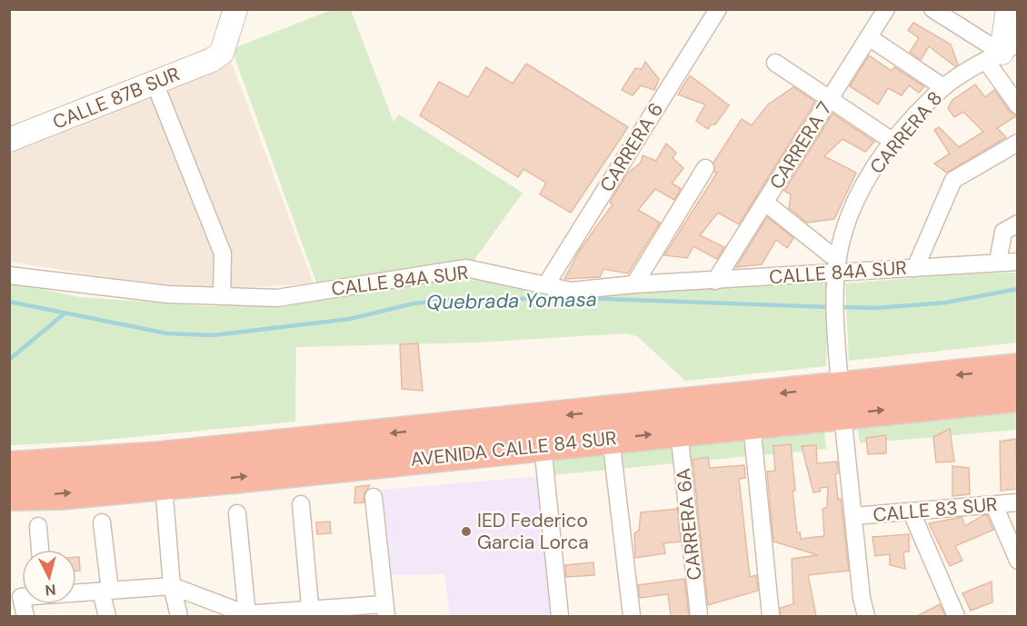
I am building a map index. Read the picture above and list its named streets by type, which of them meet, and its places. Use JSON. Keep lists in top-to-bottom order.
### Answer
{
  "streets": {
    "highway": ["AVENIDA CALLE 84 SUR"],
    "street": [
      "CALLE 87B SUR",
      "CARRERA 8",
      "CARRERA 7",
      "CARRERA 6",
      "CALLE 84A SUR",
      "CALLE 83 SUR",
      "CARRERA 6A"
    ]
  },
  "crossings": [
    ["CARRERA 8", "CALLE 84A SUR"],
    ["CARRERA 8", "AVENIDA CALLE 84 SUR"],
    ["CARRERA 8", "CALLE 83 SUR"],
    ["CARRERA 7", "CALLE 84A SUR"],
    ["CARRERA 6", "CALLE 84A SUR"],
    ["AVENIDA CALLE 84 SUR", "CARRERA 6A"]
  ],
  "water": ["Quebrada Yomasa"],
  "places": ["IED Federico Garcia Lorca"],
  "north": "bottom"
}
